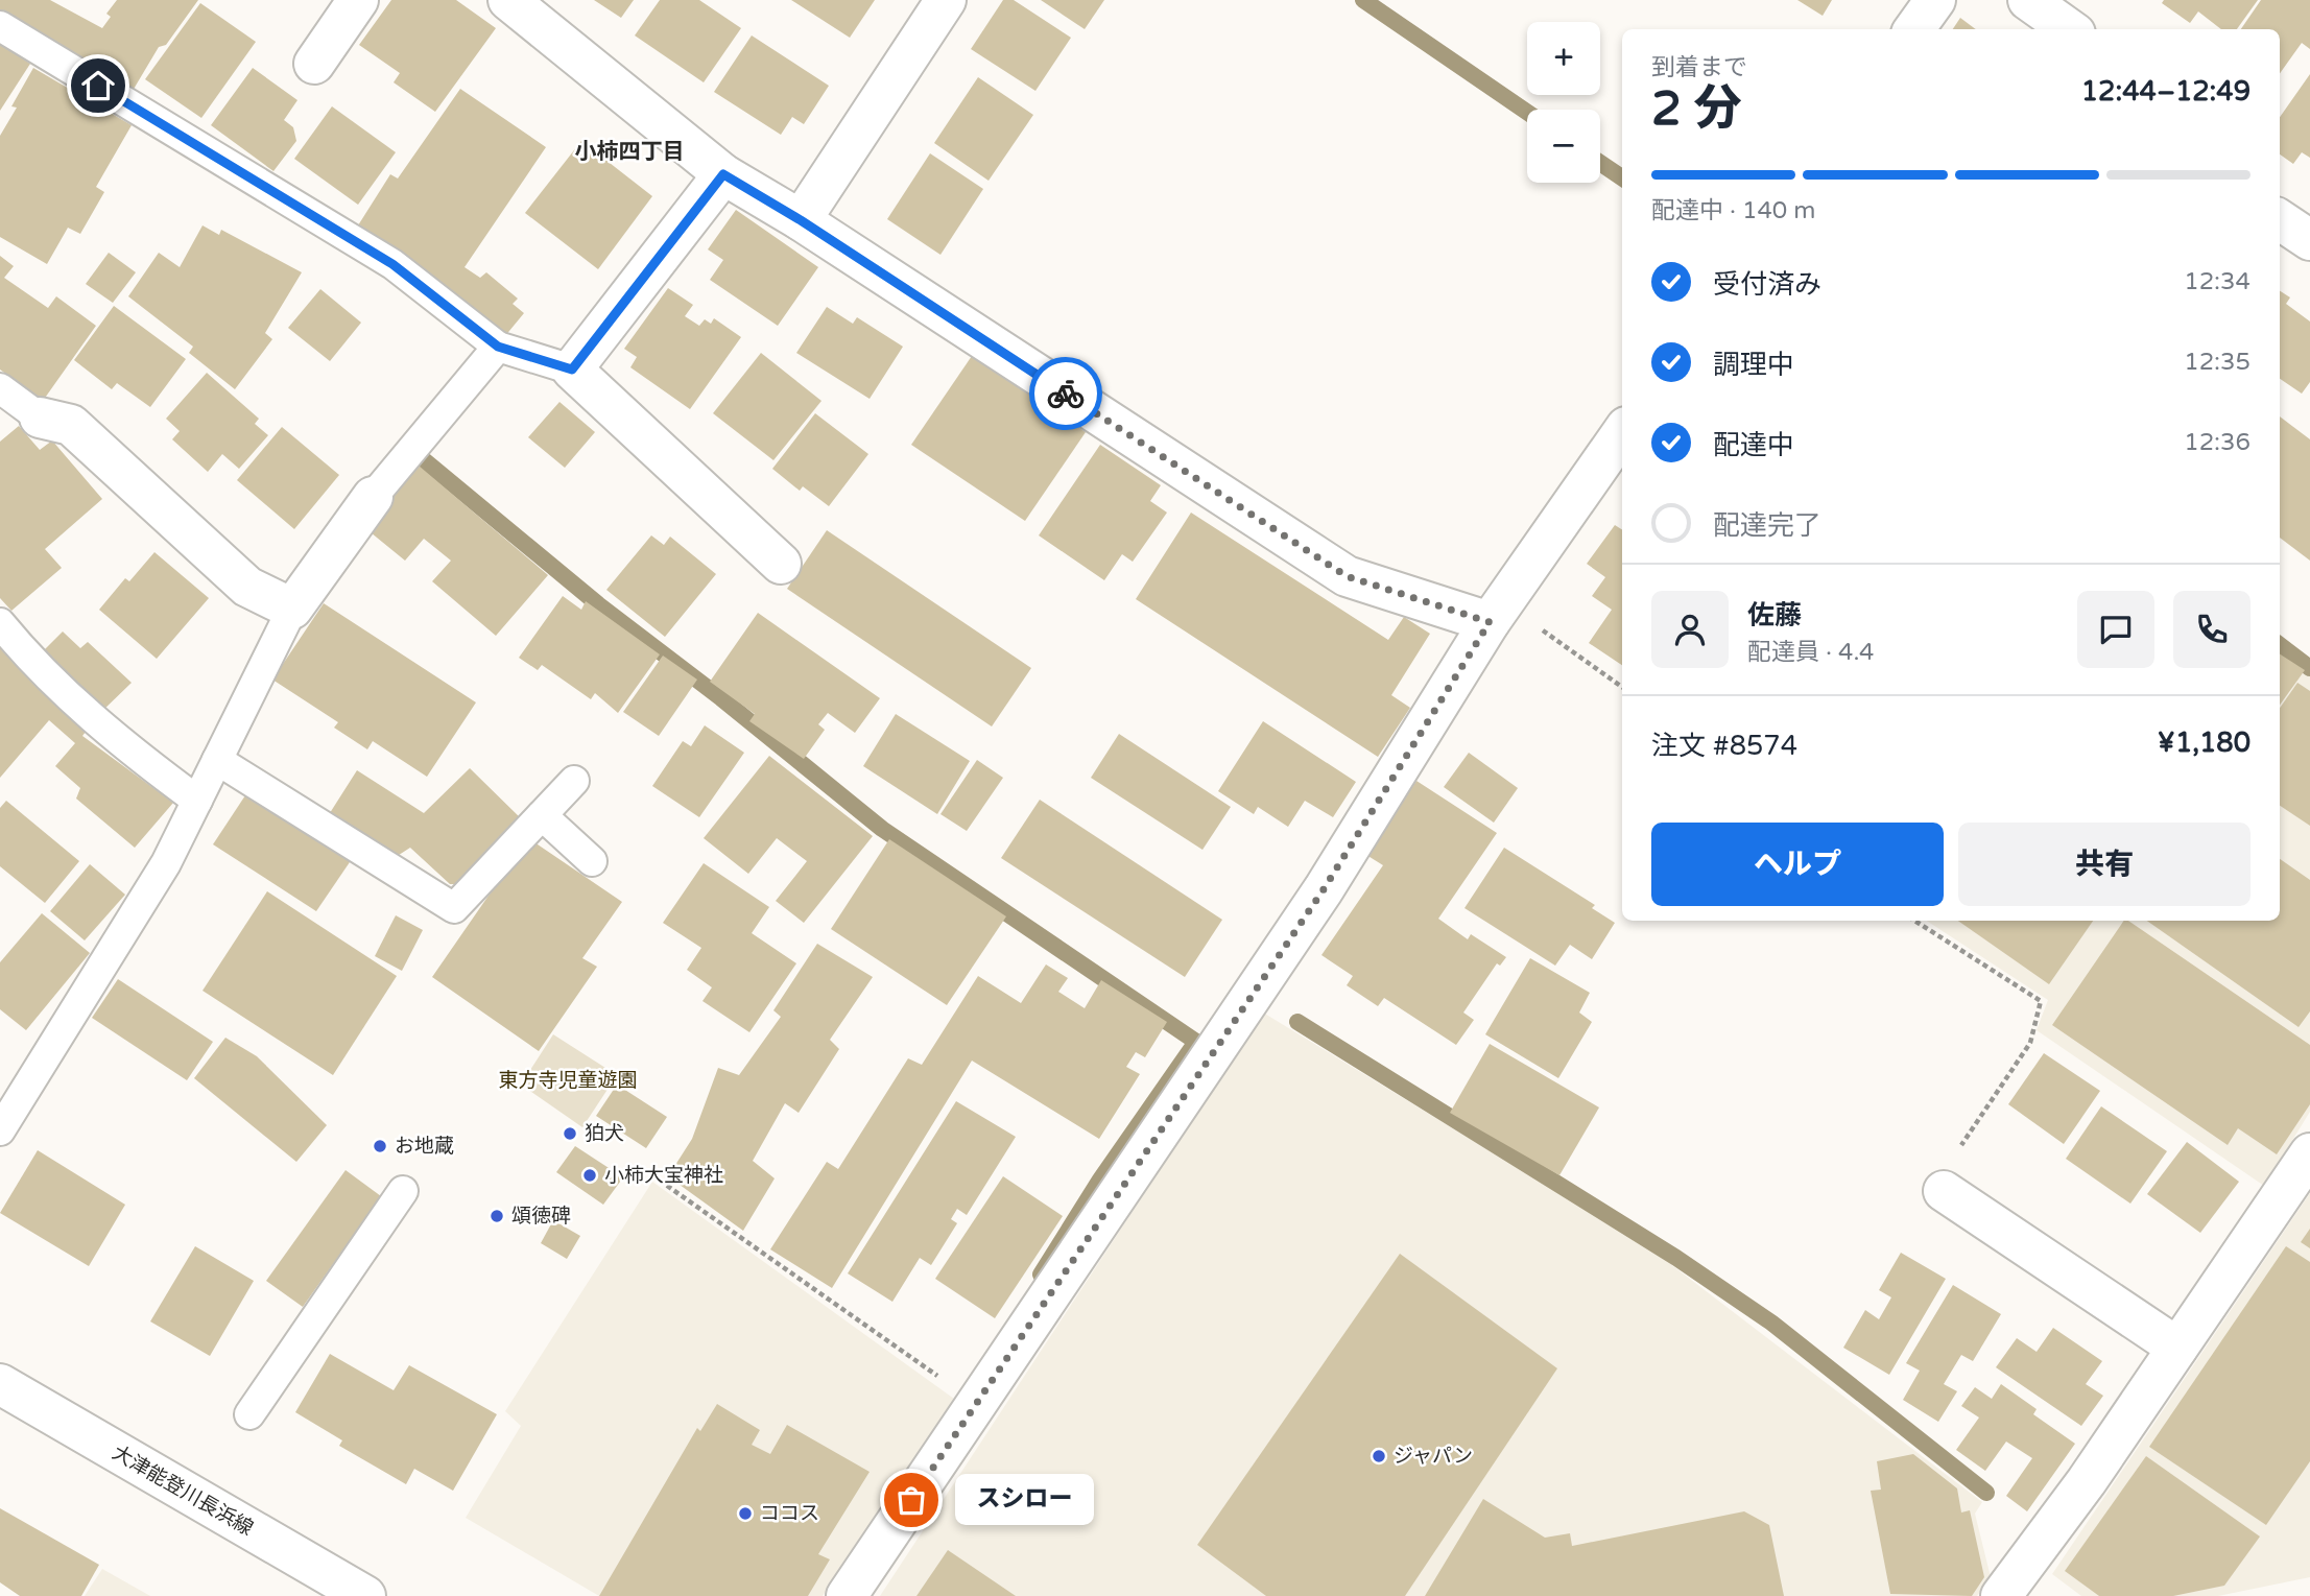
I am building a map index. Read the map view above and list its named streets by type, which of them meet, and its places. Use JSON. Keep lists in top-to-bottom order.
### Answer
{
  "streets": {
    "street": ["大津能登川長浜線"]
  },
  "districts": ["小柿四丁目"],
  "parks": ["東方寺児童遊園"],
  "places": [
    "狛犬",
    "お地蔵",
    "小柿大宝神社",
    "頌徳碑",
    "ジャパン",
    "スシロー",
    "ココス"
  ],
  "page": {
    "map_buttons": ["+", "−"],
    "heading": ["2 分", "到着まで", "12:44–12:49"],
    "panel": [
      "佐藤",
      "配達員 · 4.4",
      "注文 #8574",
      "¥1,180"
    ],
    "bar": "配達中 · 140 m",
    "list": [
      ["受付済み", "12:34"],
      ["調理中", "12:35"],
      ["配達中", "12:36"],
      "配達完了"
    ],
    "buttons": ["ヘルプ", "共有"],
    "bubble": "スシロー"
  }
}
